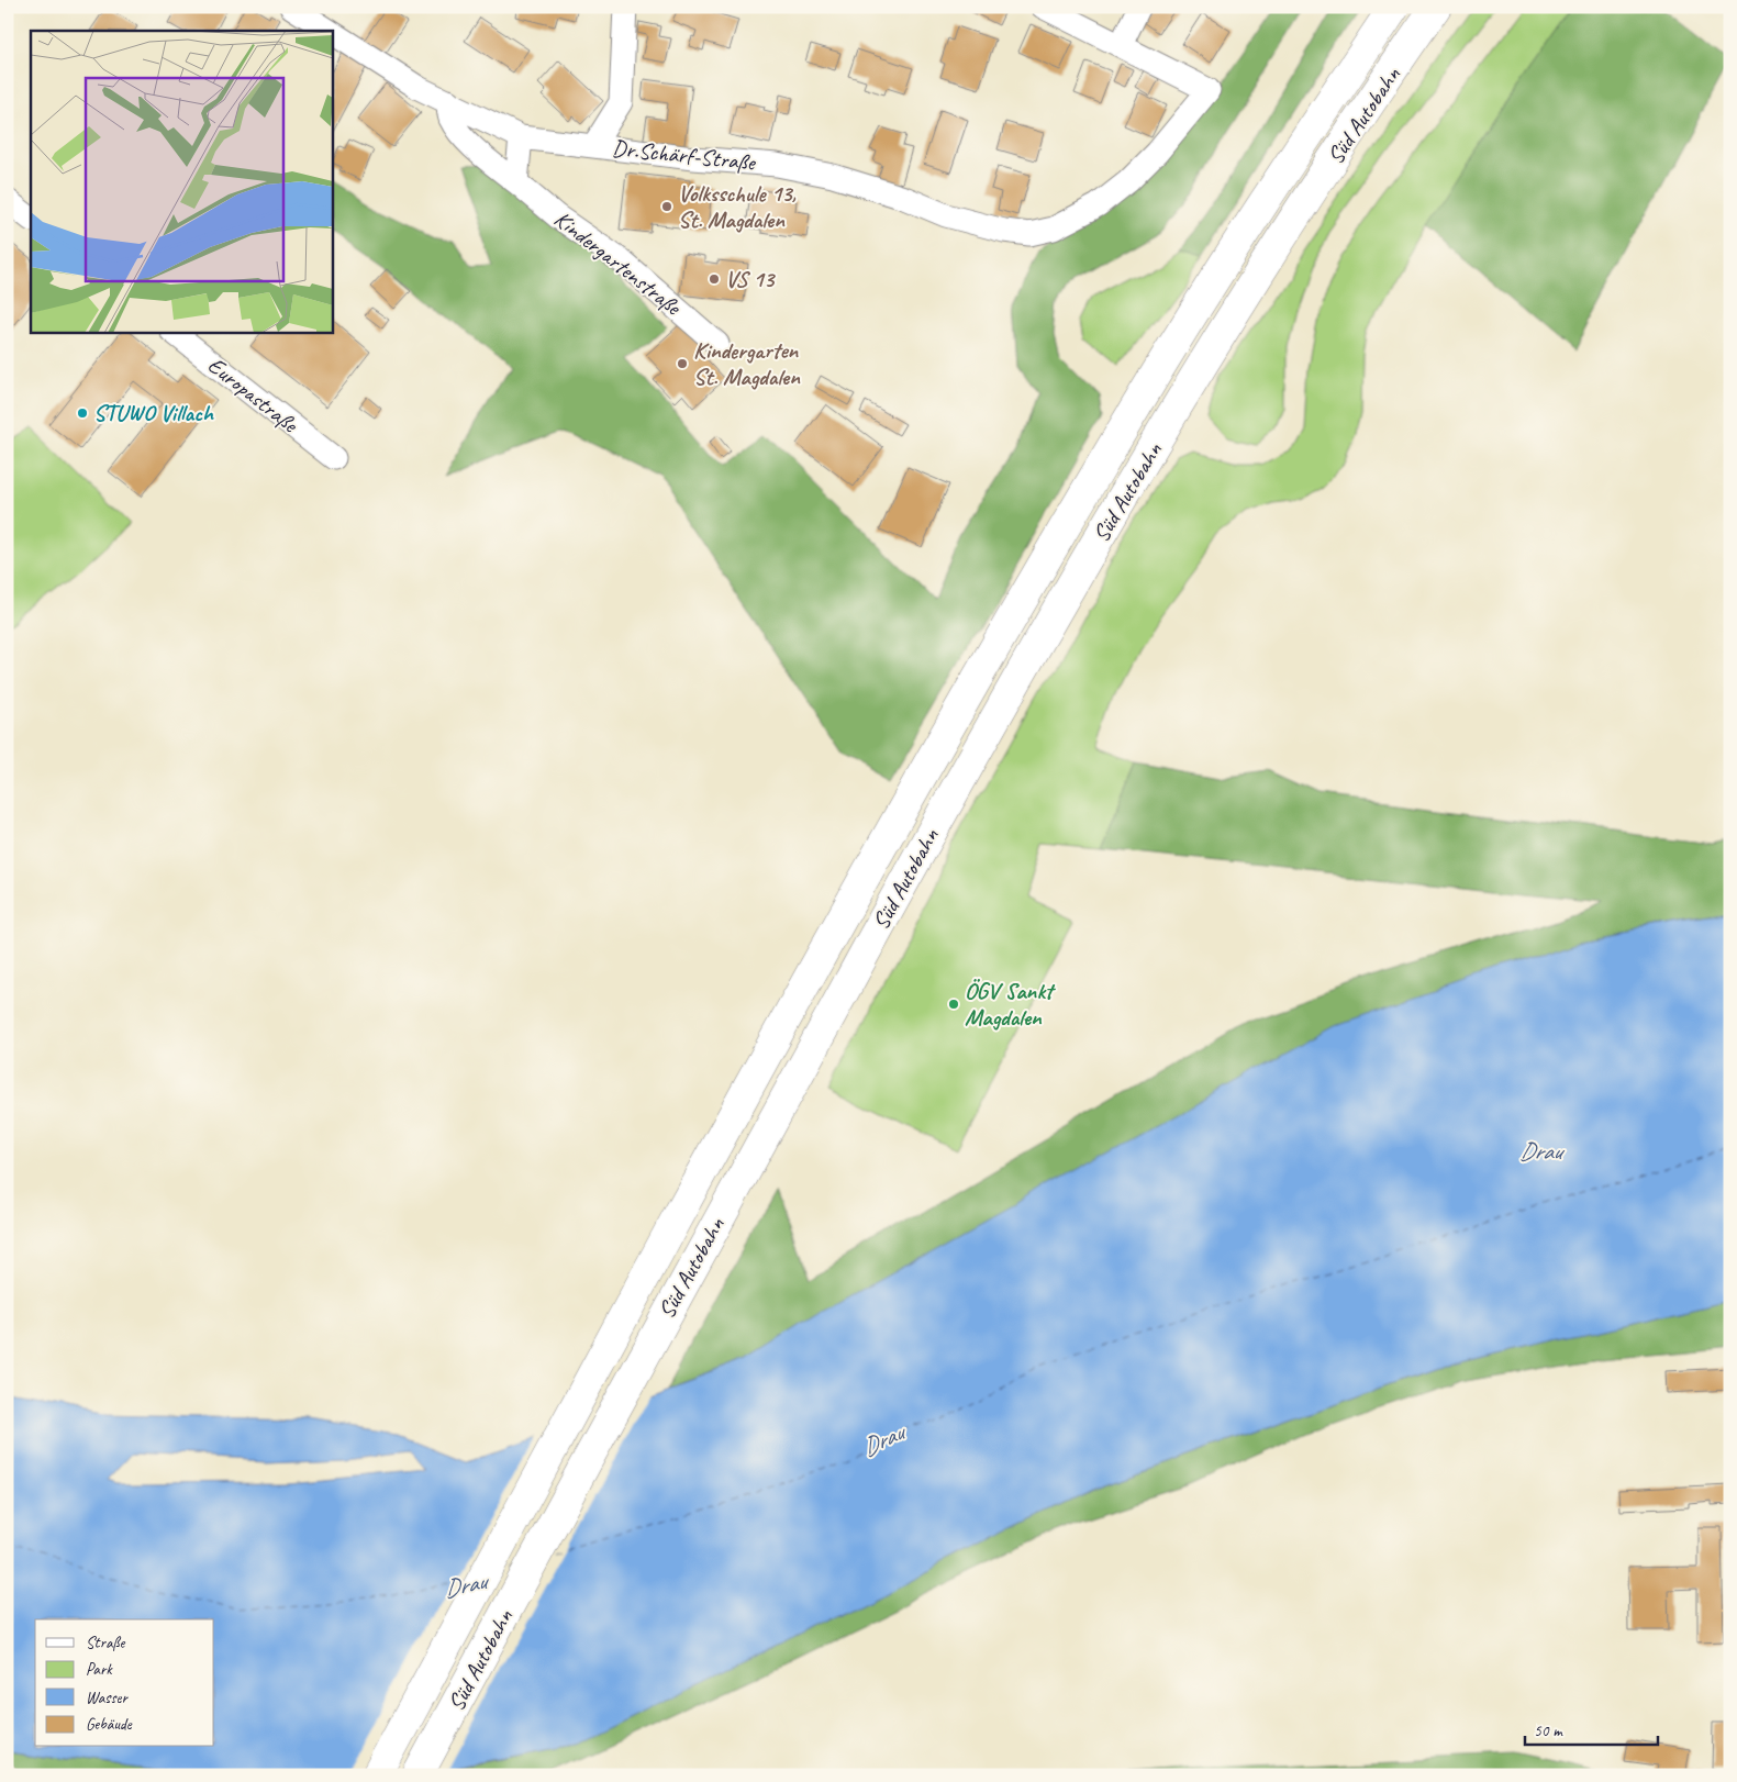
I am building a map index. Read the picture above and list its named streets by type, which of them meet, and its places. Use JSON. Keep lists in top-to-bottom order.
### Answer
{
  "streets": {
    "highway": ["Süd Autobahn"],
    "street": ["Dr.Schärf-Straße", "Kindergartenstraße", "Europastraße"]
  },
  "crossings": [
    ["Dr.Schärf-Straße", "Kindergartenstraße"]
  ],
  "water": ["Drau"],
  "places": [
    "Volksschule 13, St. Magdalen",
    "VS 13",
    "Kindergarten St. Magdalen",
    "STUWO Villach",
    "ÖGV Sankt Magdalen"
  ],
  "legend": [
    "Straße",
    "Park",
    "Wasser",
    "Gebäude"
  ],
  "scale_bar": "50 m"
}
